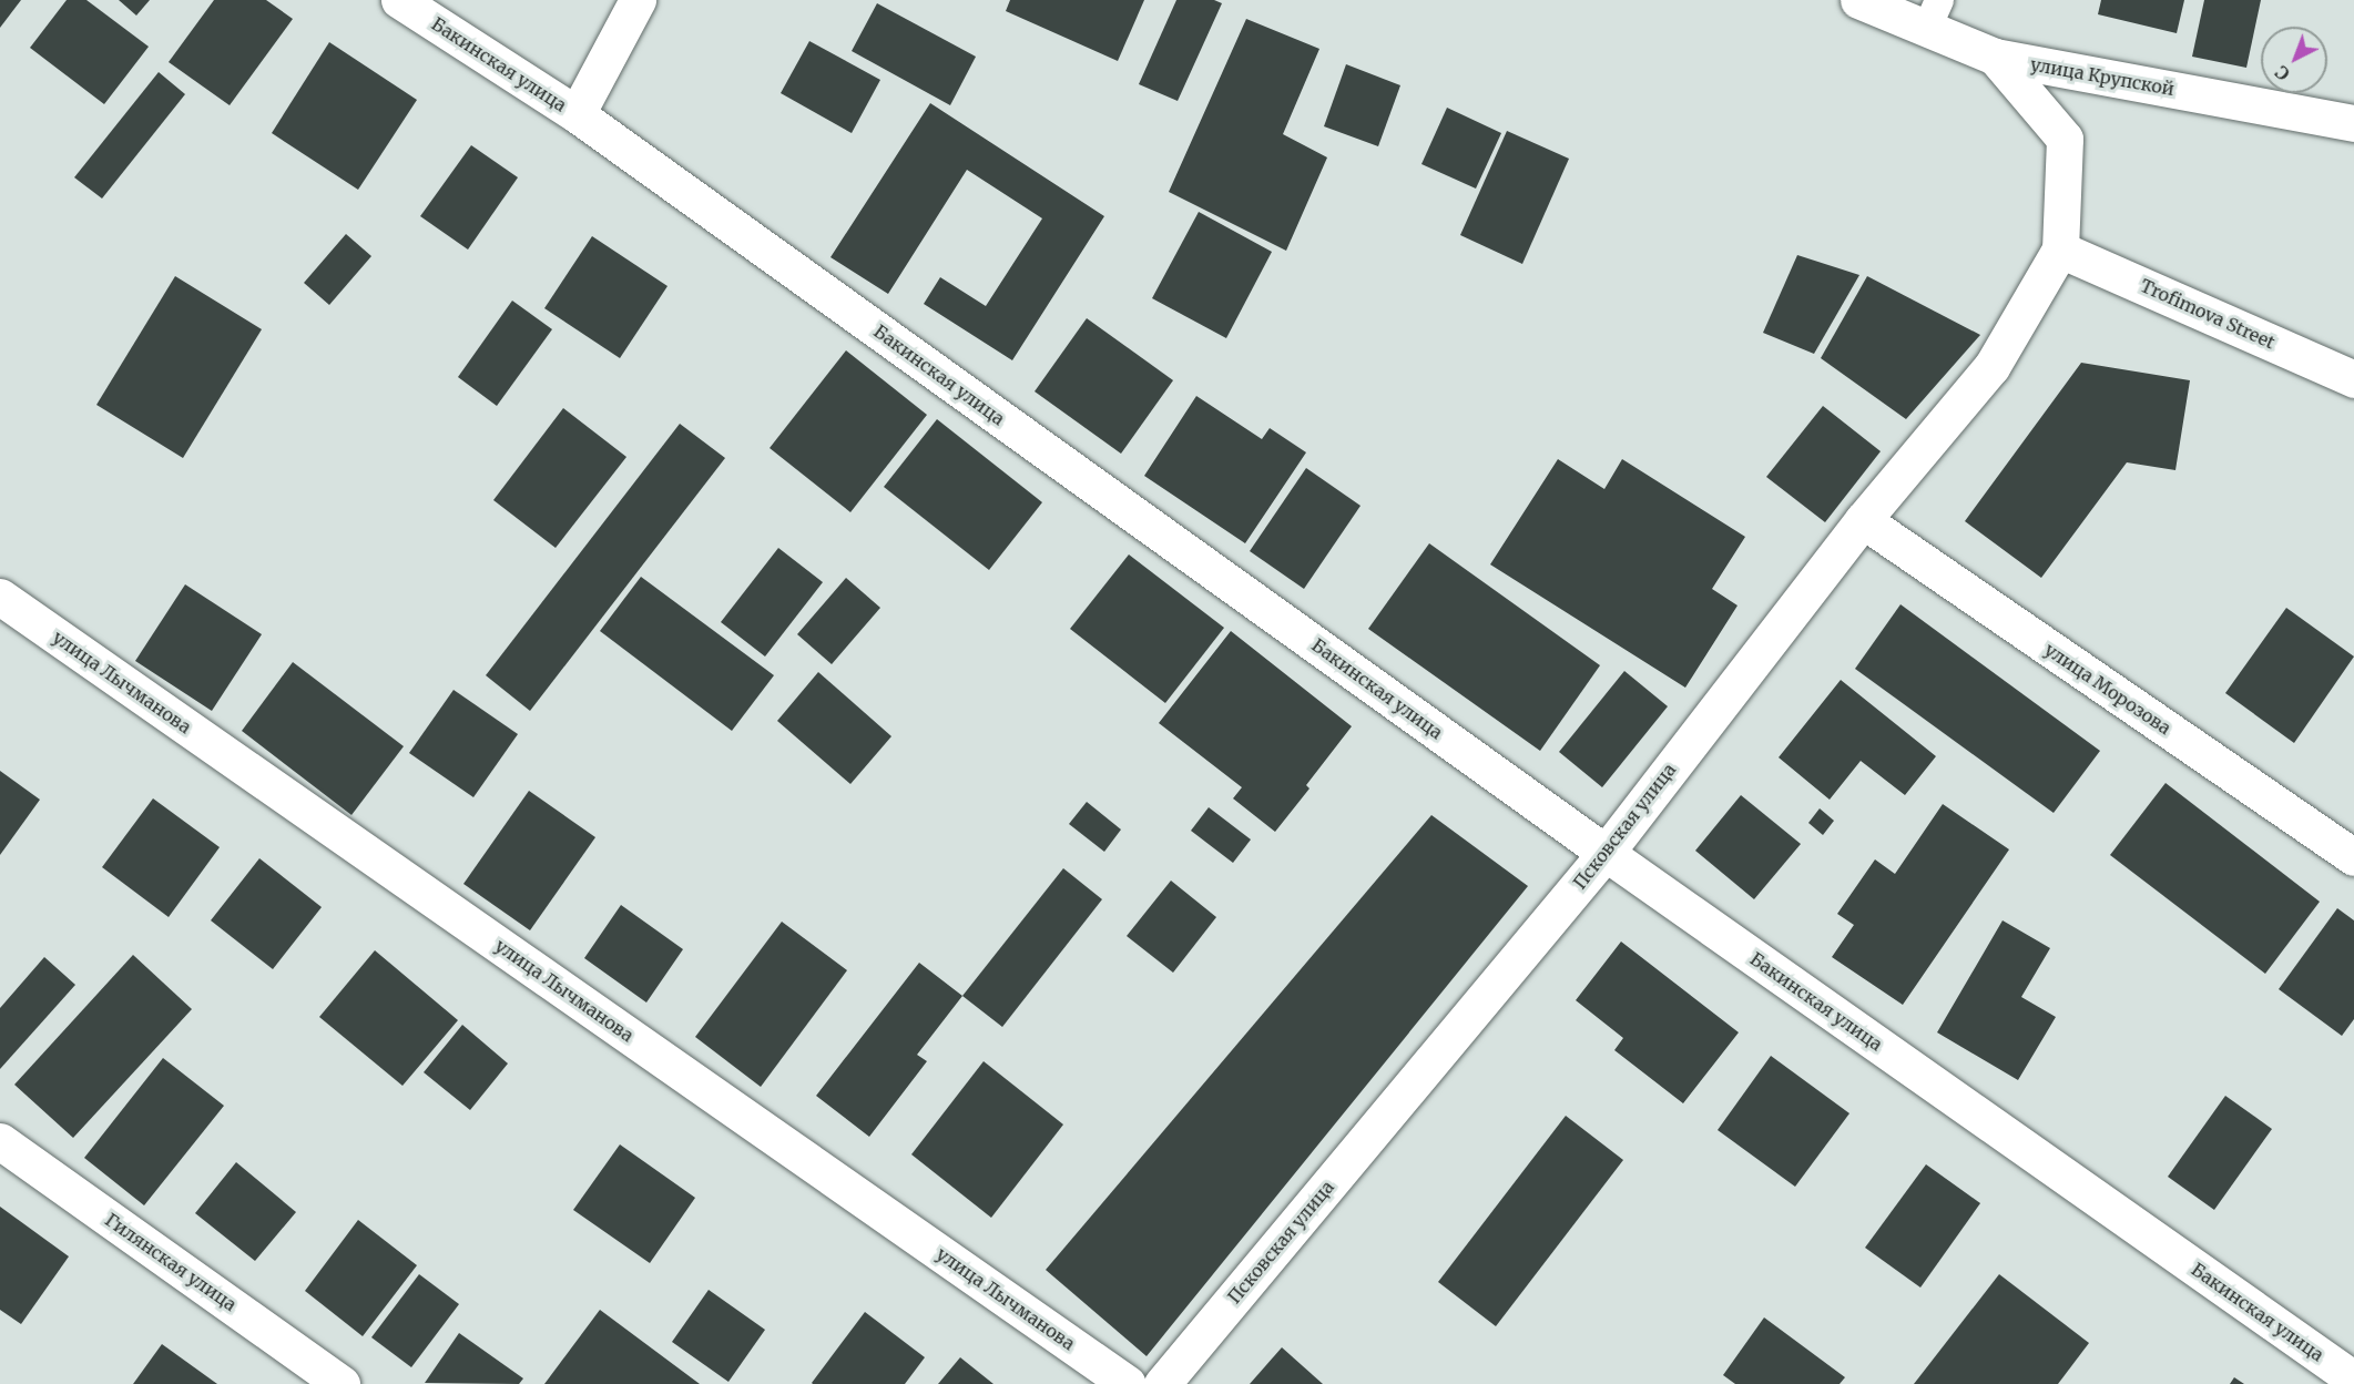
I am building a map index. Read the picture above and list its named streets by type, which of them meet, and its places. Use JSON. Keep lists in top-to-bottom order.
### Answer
{
  "streets": {
    "main road": [
      "Бакинская улица",
      "улица Крупской",
      "Trofimova Street",
      "улица Лычманова",
      "улица Морозова",
      "Псковская улица",
      "Гилянская улица"
    ]
  },
  "crossings": [
    ["Бакинская улица", "Псковская улица"],
    ["Trofimova Street", "Псковская улица"],
    ["улица Морозова", "Псковская улица"]
  ],
  "north": "bottom left"
}
